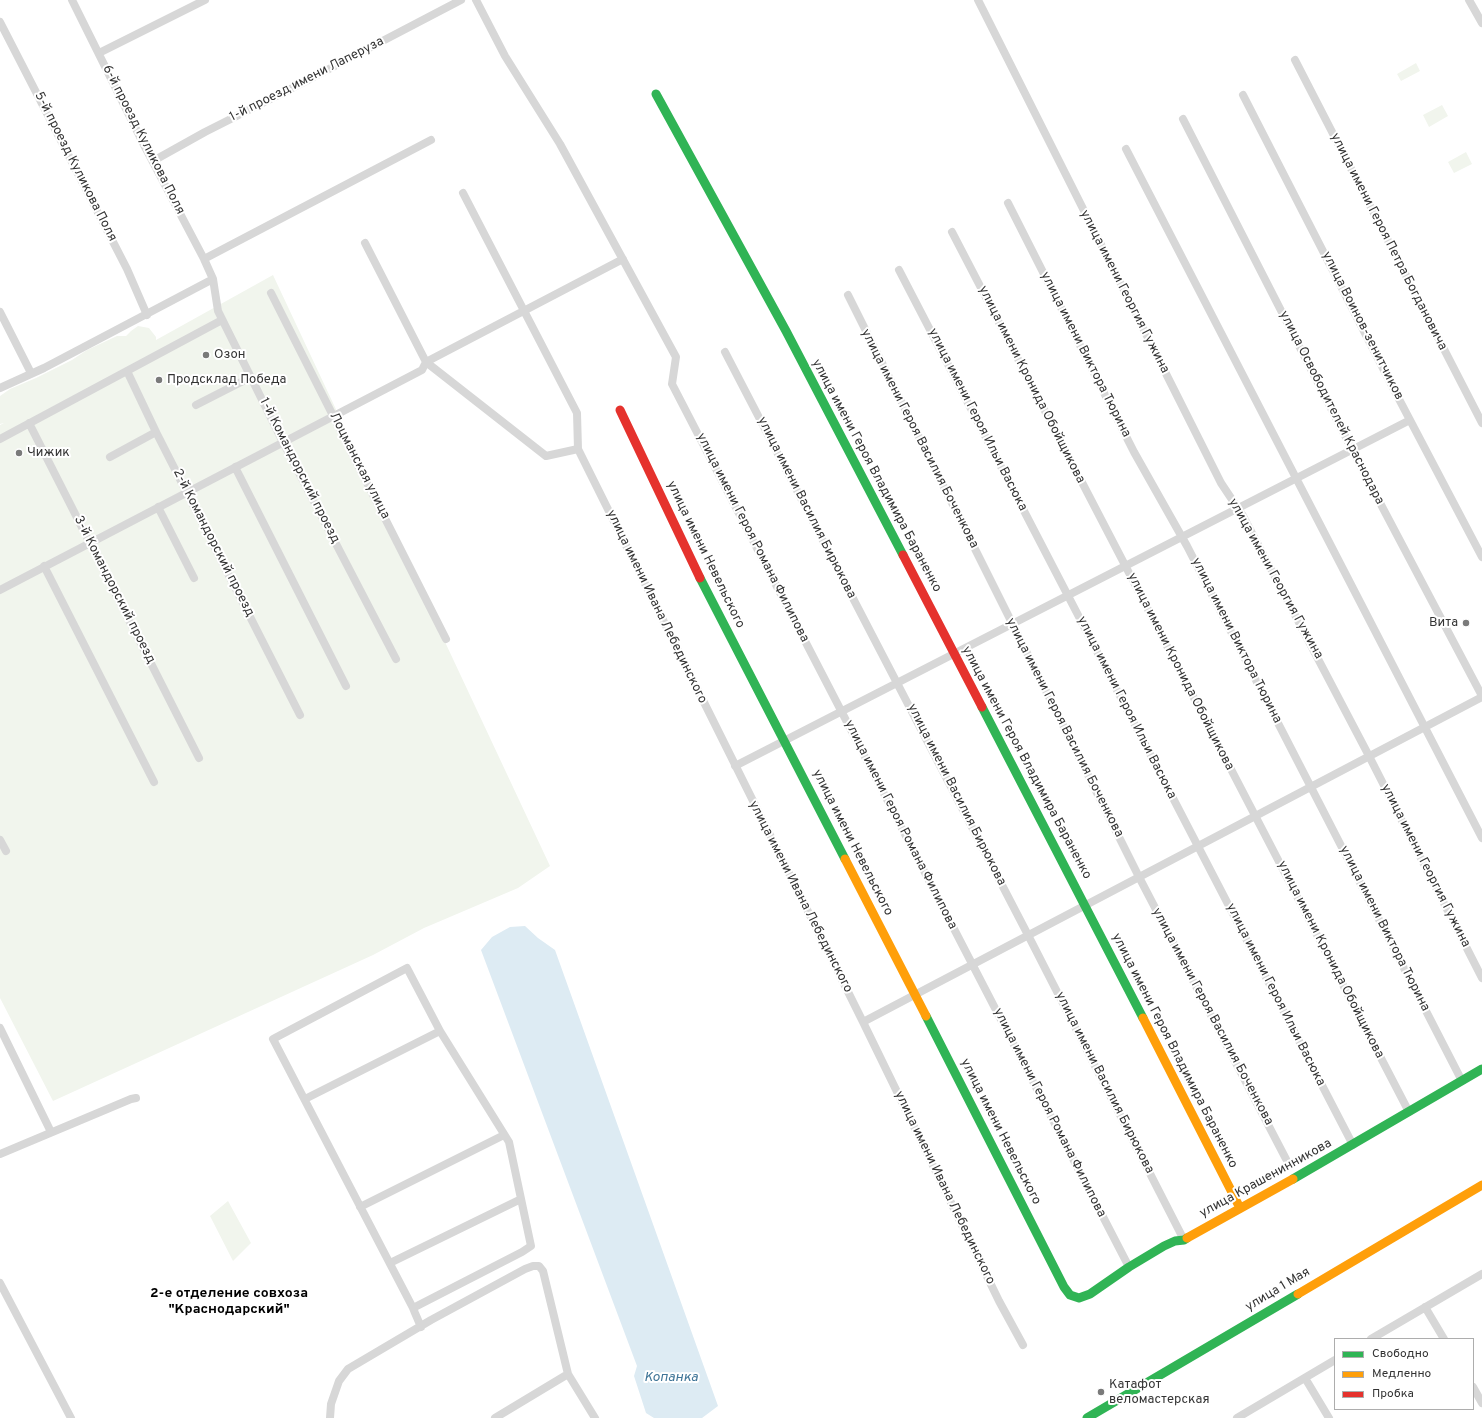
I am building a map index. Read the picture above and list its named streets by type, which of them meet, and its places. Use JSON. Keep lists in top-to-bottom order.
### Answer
{
  "streets": {
    "street": [
      "1-й проезд имени Лаперуза",
      "6-й проезд Куликова Поля",
      "5-й проезд Куликова Поля",
      "улица имени Героя Петра Богдановича",
      "улица имени Георгия Гужина",
      "улица Воинов-зенитчиков",
      "улица имени Виктора Тюрина",
      "улица имени Кронида Обойщикова",
      "улица Освободителей Краснодара",
      "улица имени Героя Ильи Васюка",
      "улица имени Героя Василия Боченкова",
      "Лоцманская улица",
      "1-й Командорский проезд",
      "улица имени Героя Владимира Бараненко",
      "улица имени Василия Бирюкова",
      "улица имени Героя Романа Филипова",
      "2-й Командорский проезд",
      "улица имени Невельского",
      "3-й Командорский проезд",
      "улица имени Ивана Лебединского",
      "улица Крашенинникова",
      "улица 1 Мая"
    ]
  },
  "crossings": [
    ["1-й проезд имени Лаперуза", "6-й проезд Куликова Поля"],
    ["6-й проезд Куликова Поля", "1-й Командорский проезд"],
    ["улица имени Виктора Тюрина", "улица Крашенинникова"],
    ["улица имени Кронида Обойщикова", "улица Крашенинникова"],
    ["улица имени Героя Ильи Васюка", "улица Крашенинникова"],
    ["улица имени Героя Владимира Бараненко", "улица Крашенинникова"],
    ["улица имени Василия Бирюкова", "улица Крашенинникова"],
    ["улица имени Героя Романа Филипова", "улица Крашенинникова"],
    ["улица имени Невельского", "улица Крашенинникова"]
  ],
  "districts": ["2-е отделение совхоза \"Краснодарский\""],
  "water": ["Копанка"],
  "places": [
    "Озон",
    "Продсклад Победа",
    "Чижик",
    "Вита",
    "Катафот веломастерская"
  ],
  "legend": ["Свободно", "Медленно", "Пробка"]
}
